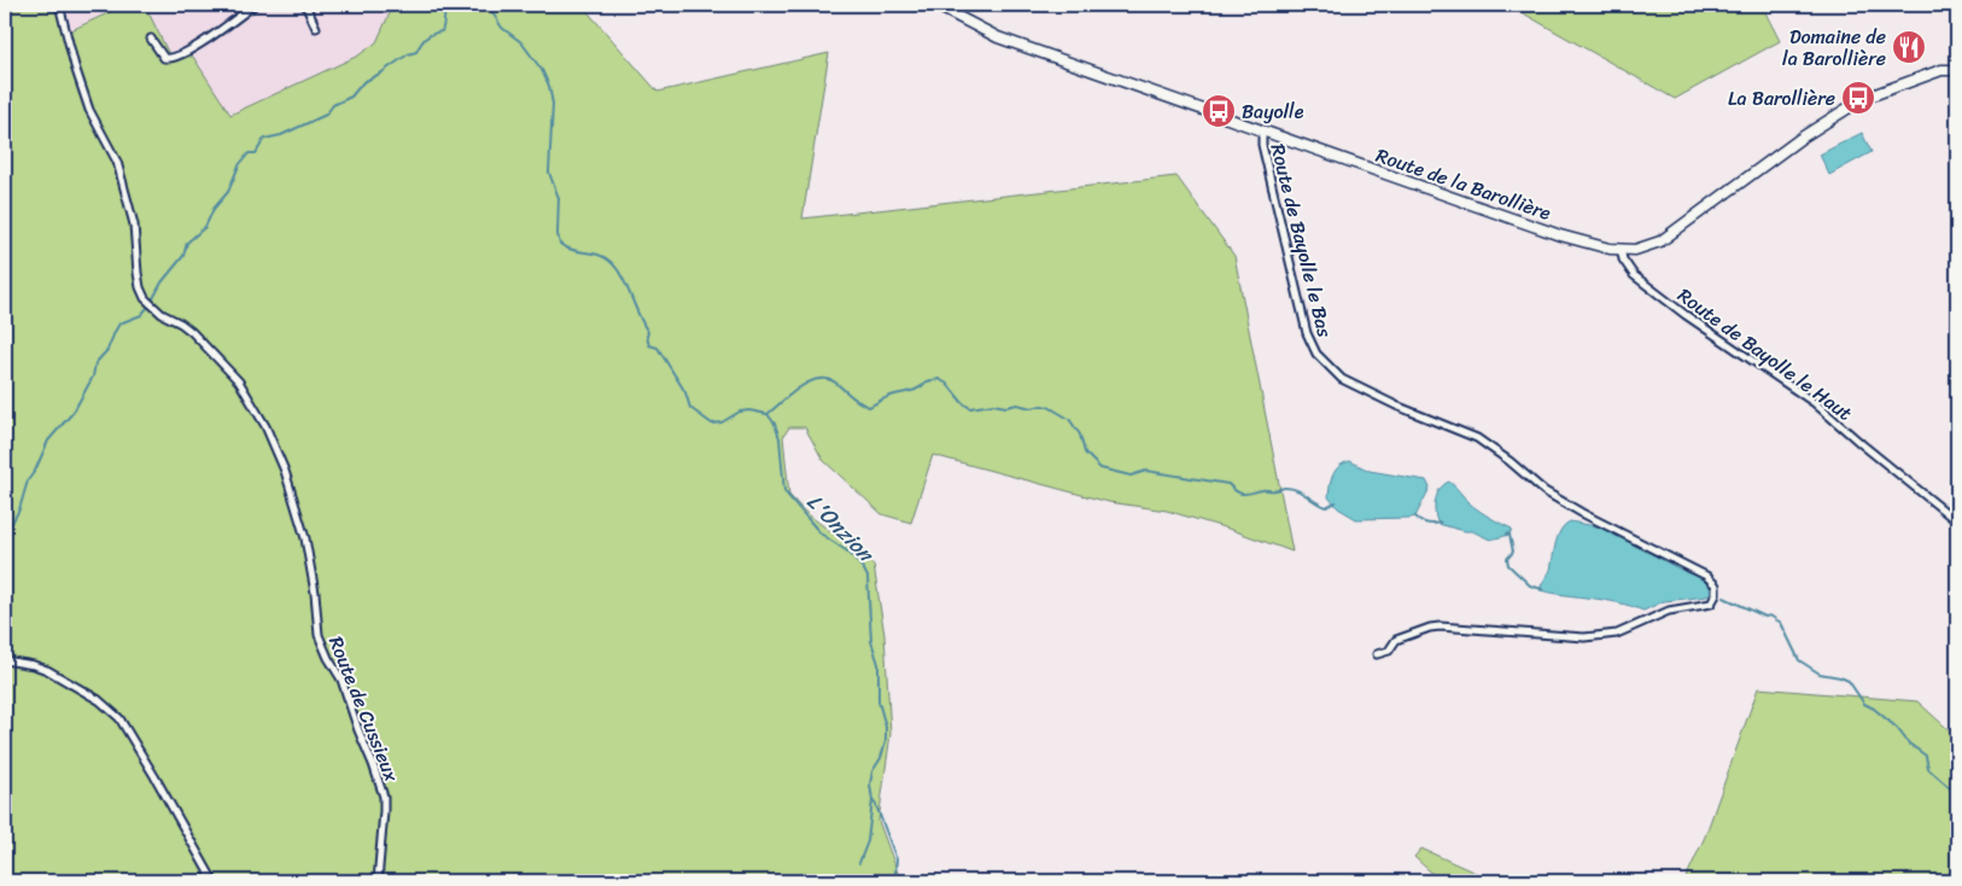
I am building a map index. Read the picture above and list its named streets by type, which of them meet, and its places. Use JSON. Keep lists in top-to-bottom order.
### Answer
{
  "streets": {
    "main road": ["Route de la Barollière"],
    "street": ["Route de Bayolle le Bas", "Route de Bayolle le Haut", "Route de Cussieux"]
  },
  "crossings": [
    ["Route de la Barollière", "Route de Bayolle le Bas"],
    ["Route de la Barollière", "Route de Bayolle le Haut"]
  ],
  "water": ["L'Onzion"],
  "places": {
    "restaurant": ["Domaine de la Barollière"],
    "bus stop": ["La Barollière", "Bayolle"]
  }
}
